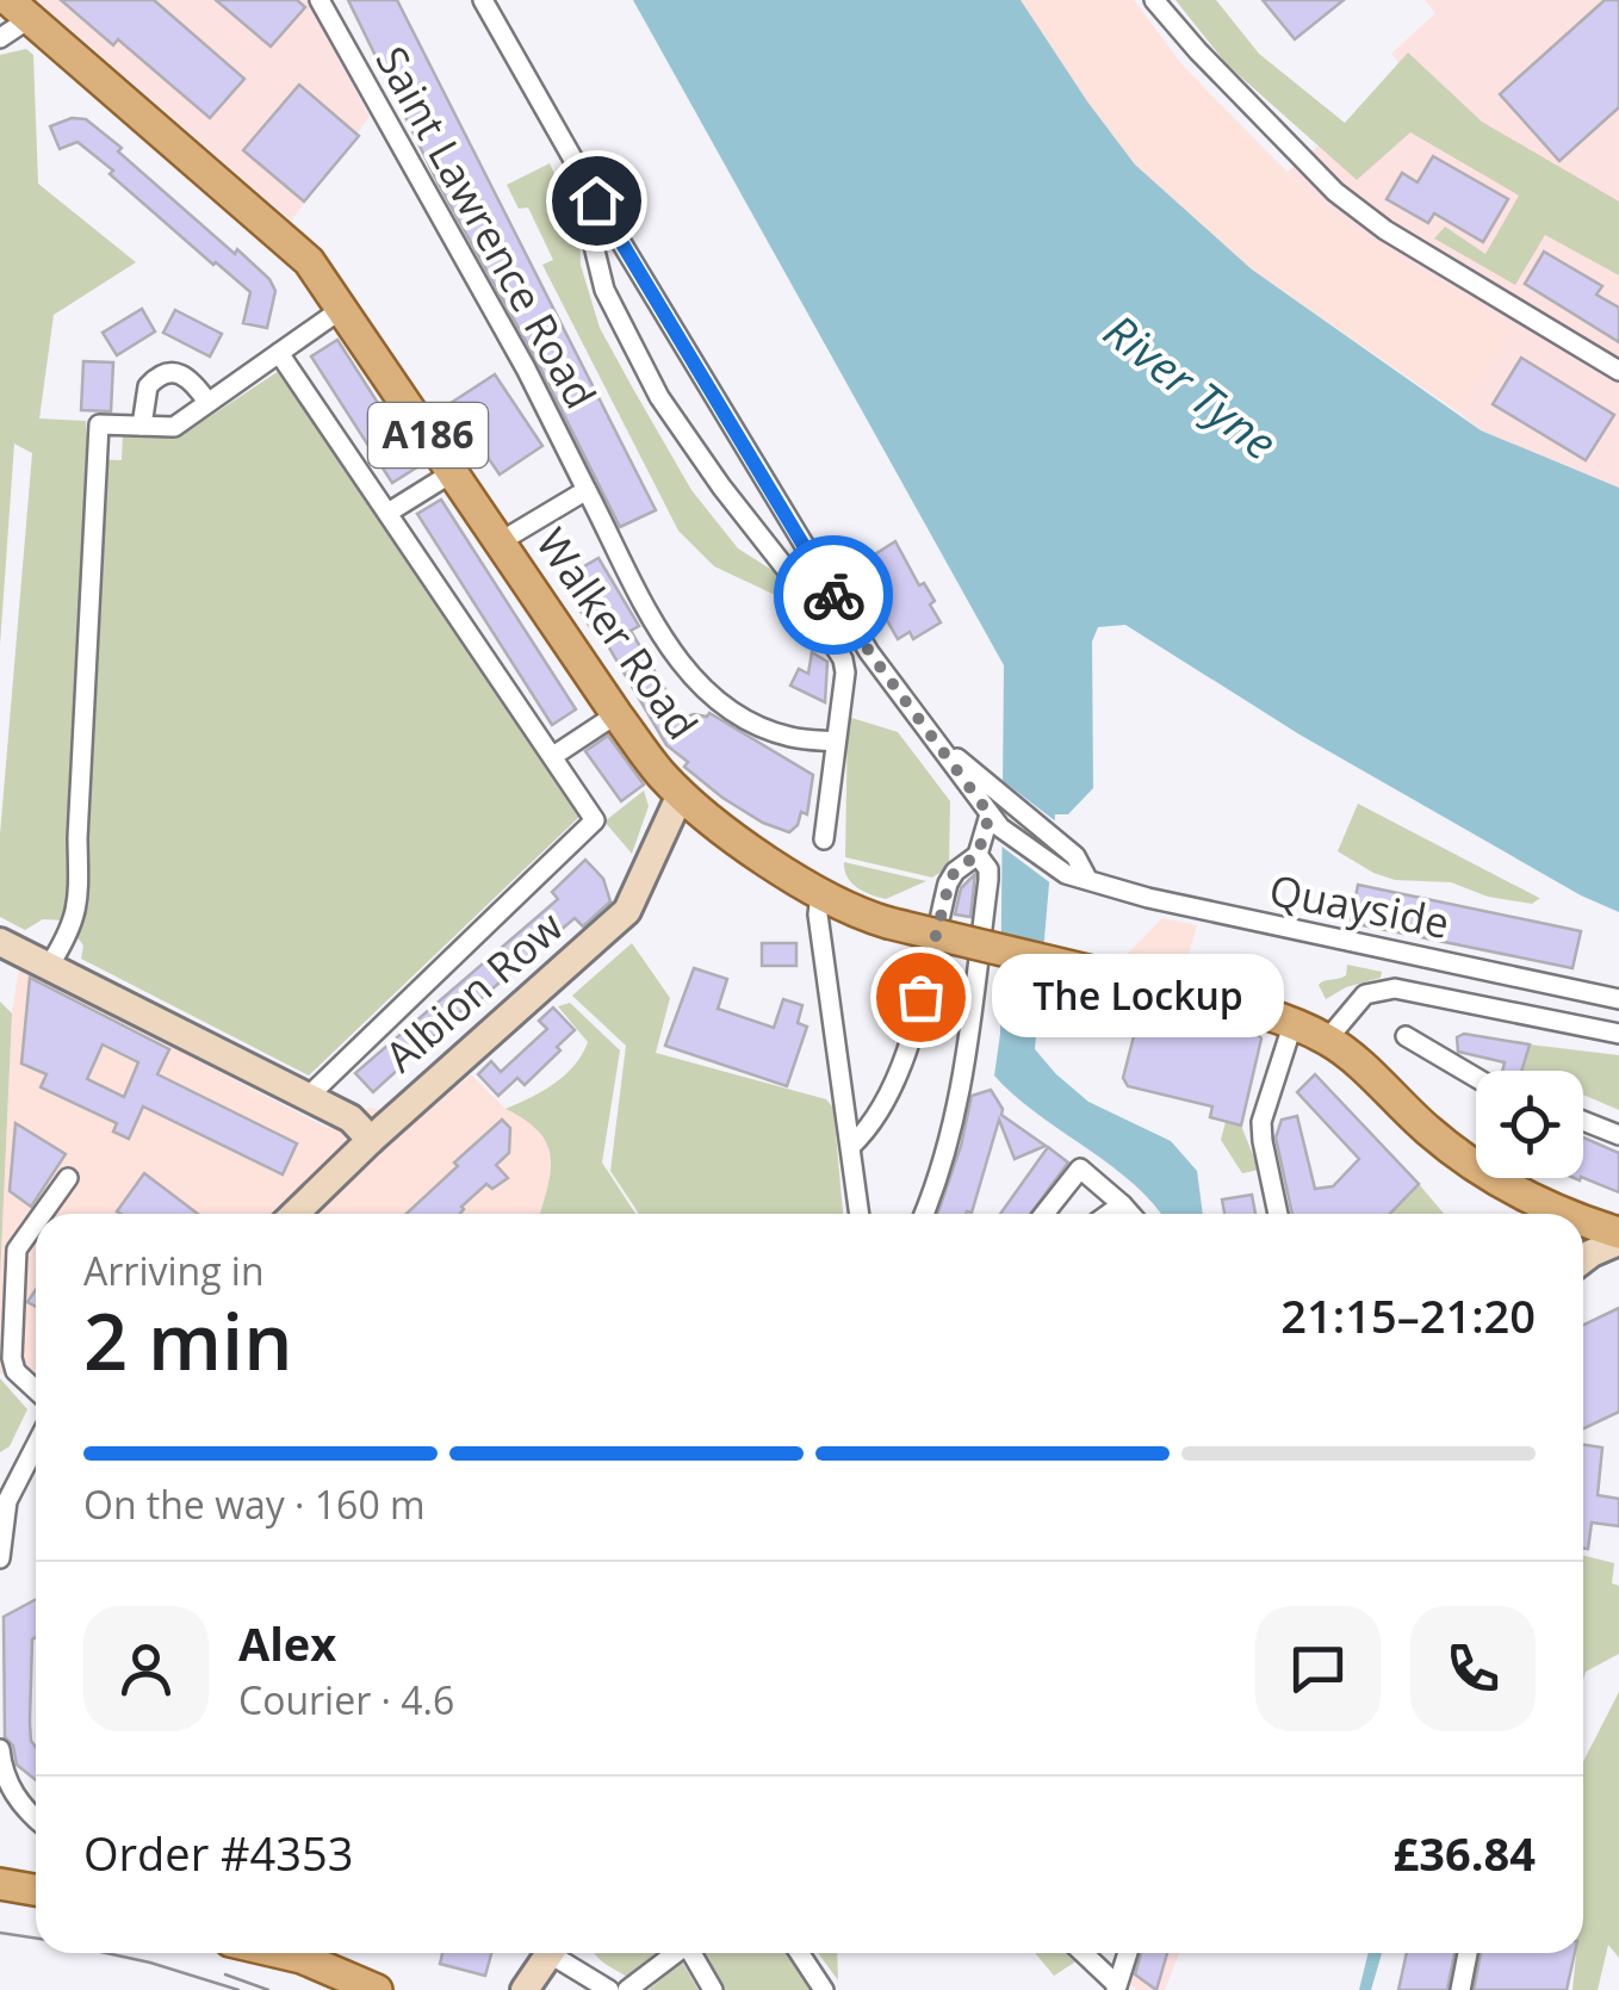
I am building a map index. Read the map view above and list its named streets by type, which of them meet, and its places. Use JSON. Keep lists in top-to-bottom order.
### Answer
{
  "streets": {
    "main road": ["A186", "Walker Road"],
    "street": ["Saint Lawrence Road", "Quayside", "Albion Row"]
  },
  "crossings": [
    ["A186", "Walker Road"],
    ["Walker Road", "Albion Row"]
  ],
  "water": ["River Tyne"],
  "places": ["The Lockup"],
  "page": {
    "bubble": "The Lockup",
    "heading": ["2 min", "Arriving in", "21:15–21:20"],
    "panel": [
      "Alex",
      "Courier · 4.6",
      "Order #4353",
      "£36.84"
    ],
    "bar": "On the way · 160 m"
  }
}
